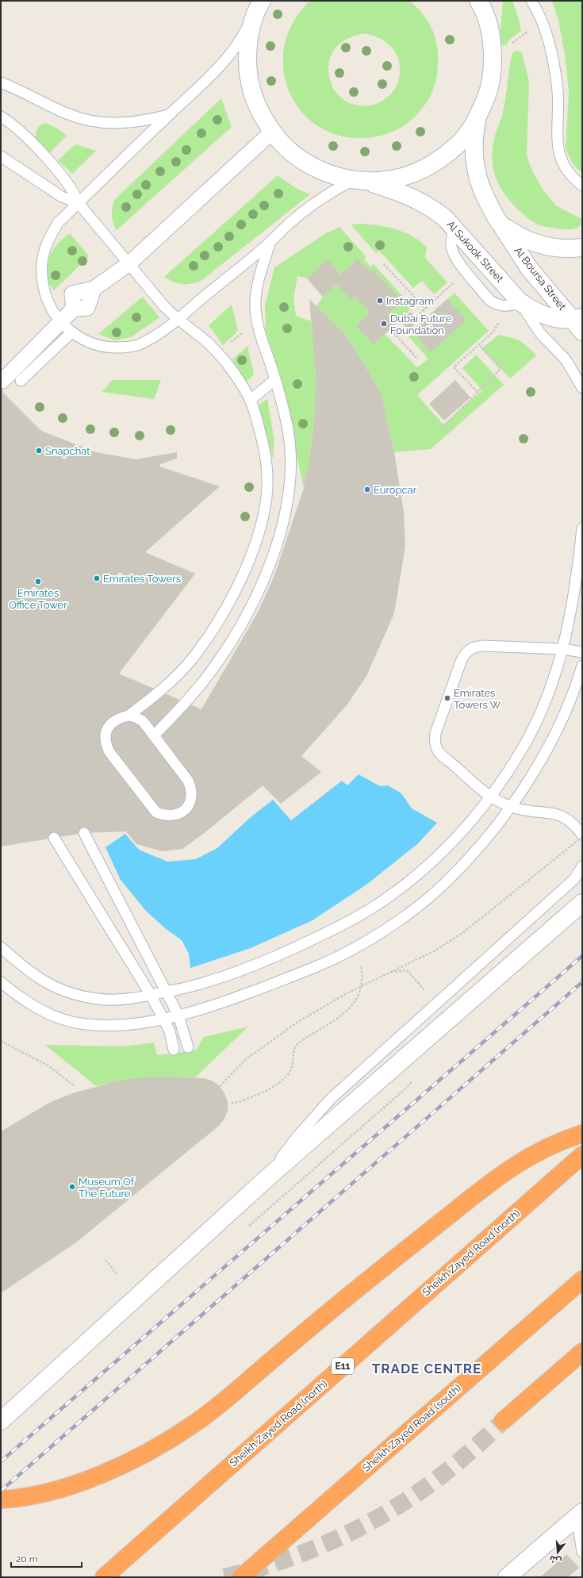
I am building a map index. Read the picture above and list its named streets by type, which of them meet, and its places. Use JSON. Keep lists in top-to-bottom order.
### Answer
{
  "streets": {
    "highway": ["Sheikh Zayed Road (north)", "E11", "Sheikh Zayed Road (south)"],
    "street": ["Al Sukook Street", "Al Boursa Street"]
  },
  "crossings": [
    ["Al Sukook Street", "Al Boursa Street"]
  ],
  "districts": ["TRADE CENTRE"],
  "places": [
    "Instagram",
    "Dubai Future Foundation",
    "Snapchat",
    "Europcar",
    "Emirates Towers",
    "Emirates Office Tower",
    "Emirates Towers W",
    "Museum Of The Future"
  ],
  "scale_bar": "20 m",
  "north": "bottom"
}
